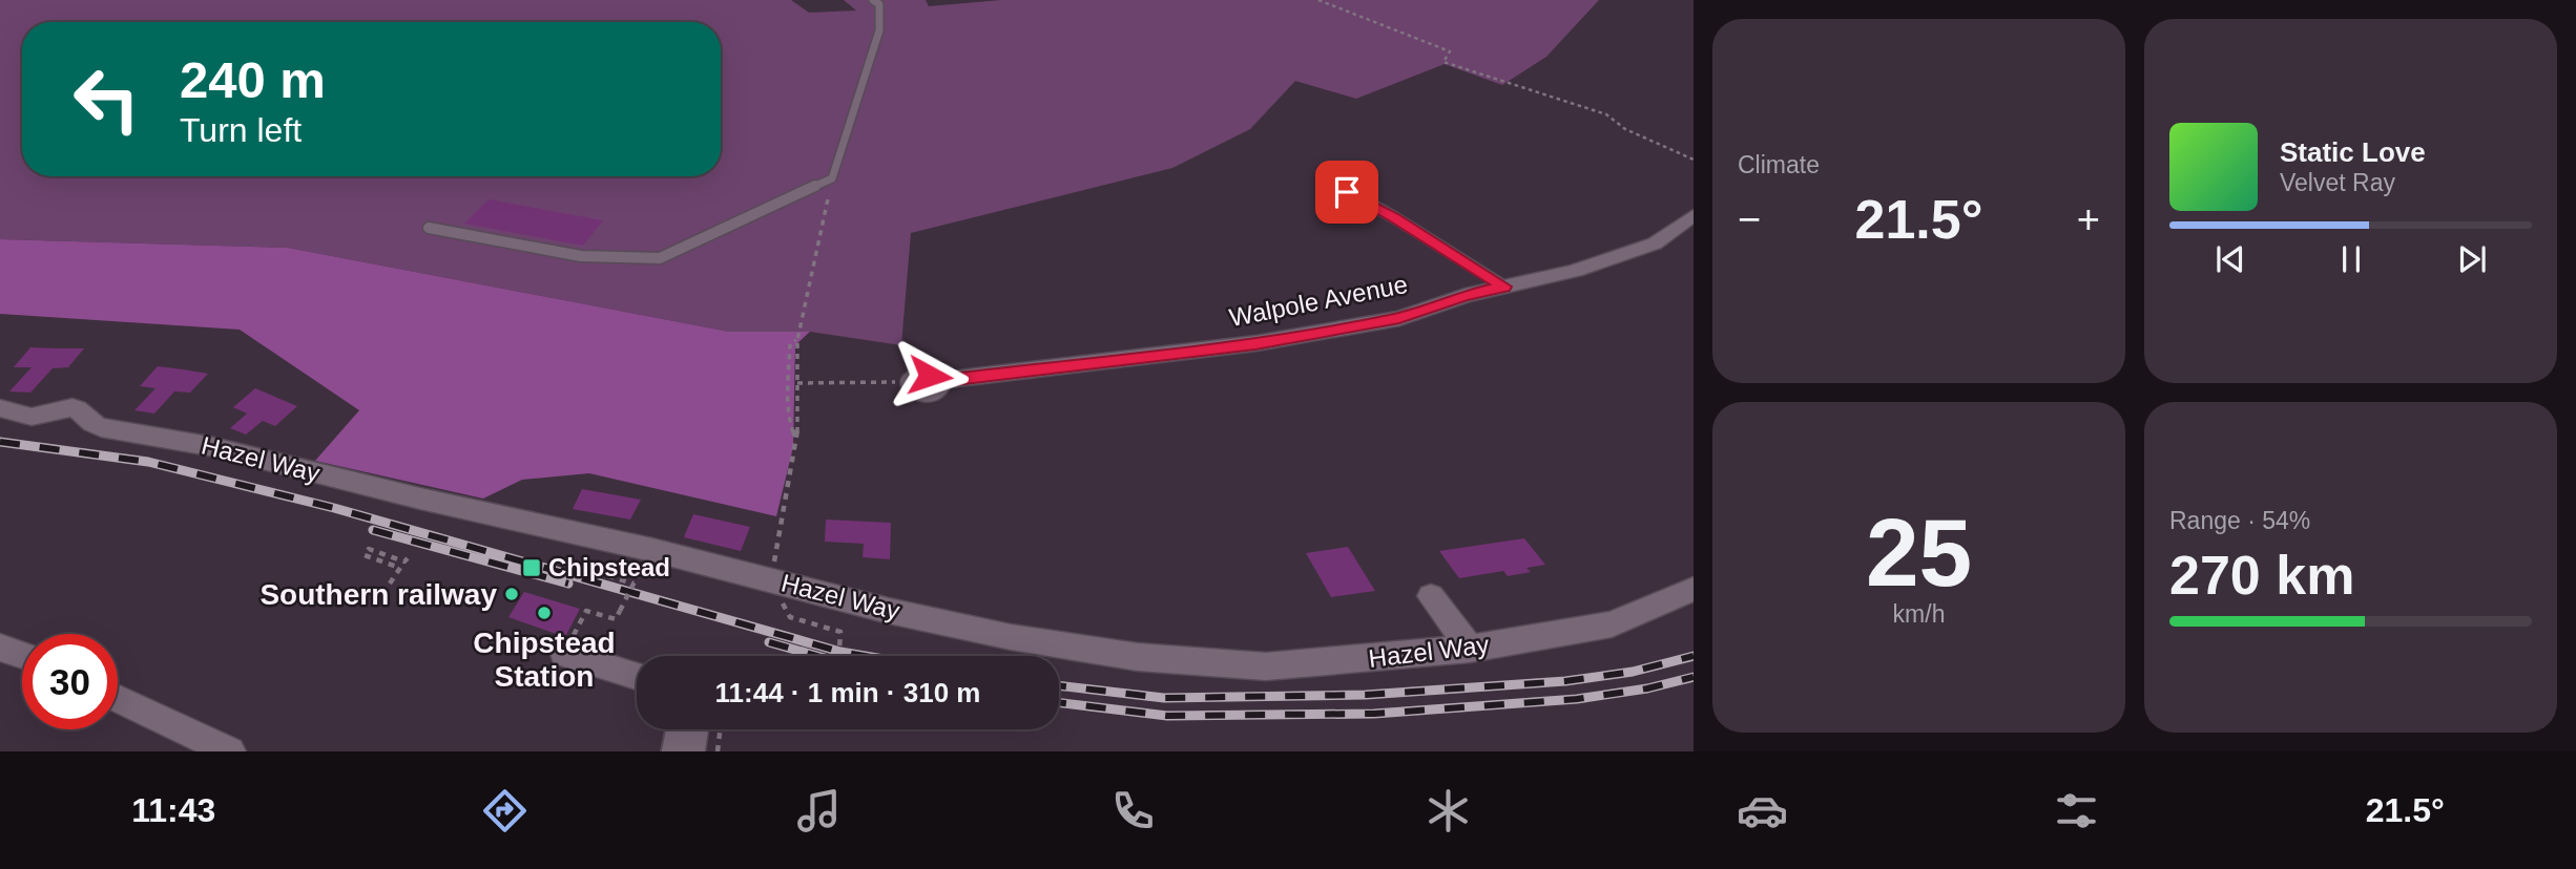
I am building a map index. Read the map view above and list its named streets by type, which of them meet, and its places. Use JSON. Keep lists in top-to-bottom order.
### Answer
{
  "streets": {
    "street": ["Walpole Avenue", "Hazel Way"]
  },
  "places": {
    "transit": ["Chipstead"],
    "other": ["Southern railway", "Chipstead Station"]
  },
  "page": {
    "tile": [
      "Climate",
      ["25", "km/h"],
      ["Range · 54%", "270 km"]
    ],
    "turn": ["240 m", "Turn left"],
    "song": ["Static Love", "Velvet Ray"],
    "heat": ["−", "21.5°", "+"],
    "limit": "30",
    "trip": "11:44 · 1 min · 310 m",
    "tabs": ["11:43", "21.5°"]
  }
}
